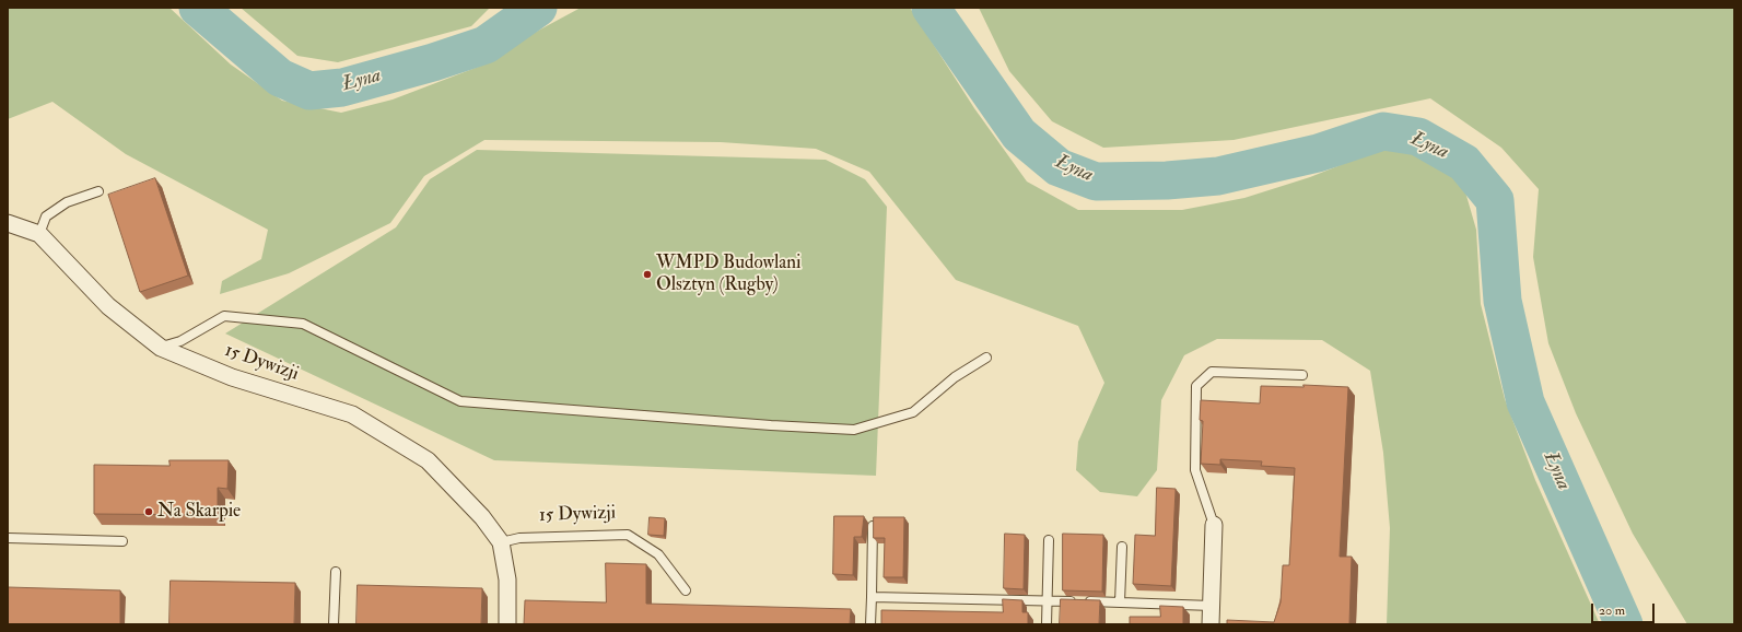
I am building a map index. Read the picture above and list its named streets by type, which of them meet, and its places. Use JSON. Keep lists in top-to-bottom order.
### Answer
{
  "streets": {
    "street": ["15 Dywizji"]
  },
  "water": ["Łyna"],
  "places": ["WMPD Budowlani Olsztyn (Rugby)", "Na Skarpie"],
  "scale_bar": "20 m"
}
